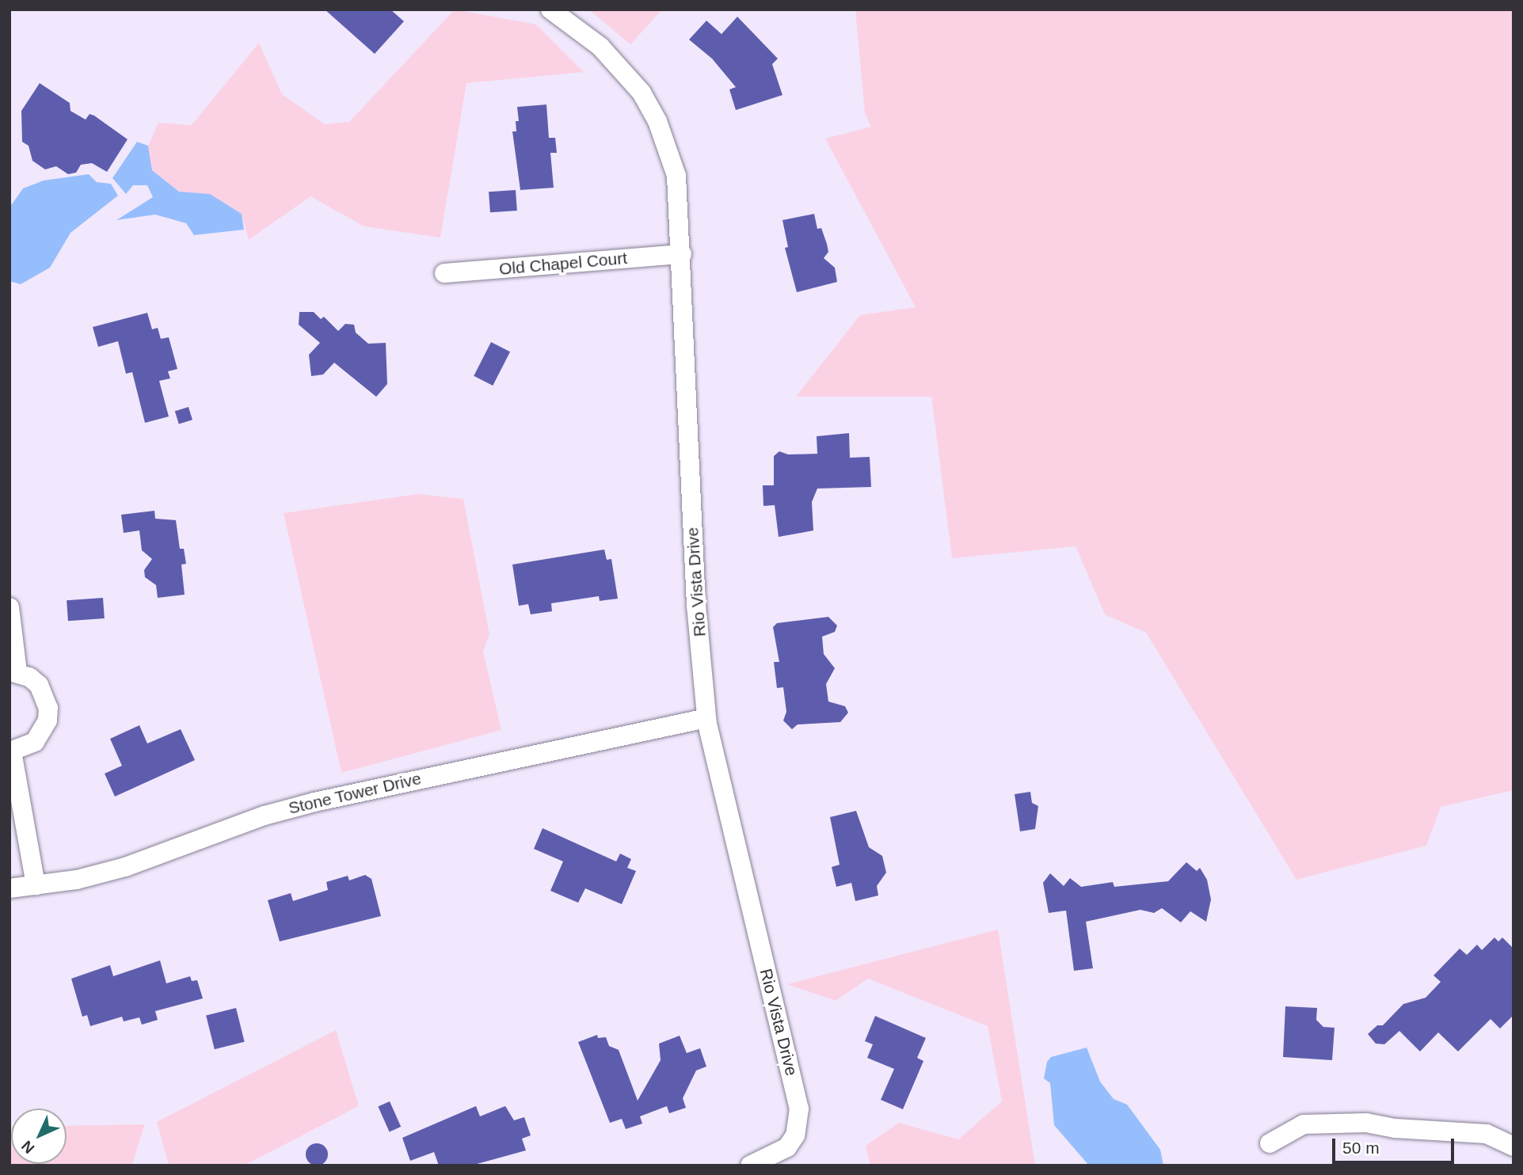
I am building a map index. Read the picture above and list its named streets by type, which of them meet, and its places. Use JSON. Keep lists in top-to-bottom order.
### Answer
{
  "streets": {
    "street": ["Old Chapel Court", "Rio Vista Drive", "Stone Tower Drive"]
  },
  "crossings": [
    ["Old Chapel Court", "Rio Vista Drive"],
    ["Rio Vista Drive", "Stone Tower Drive"]
  ],
  "scale_bar": "50 m",
  "north": "bottom left"
}
